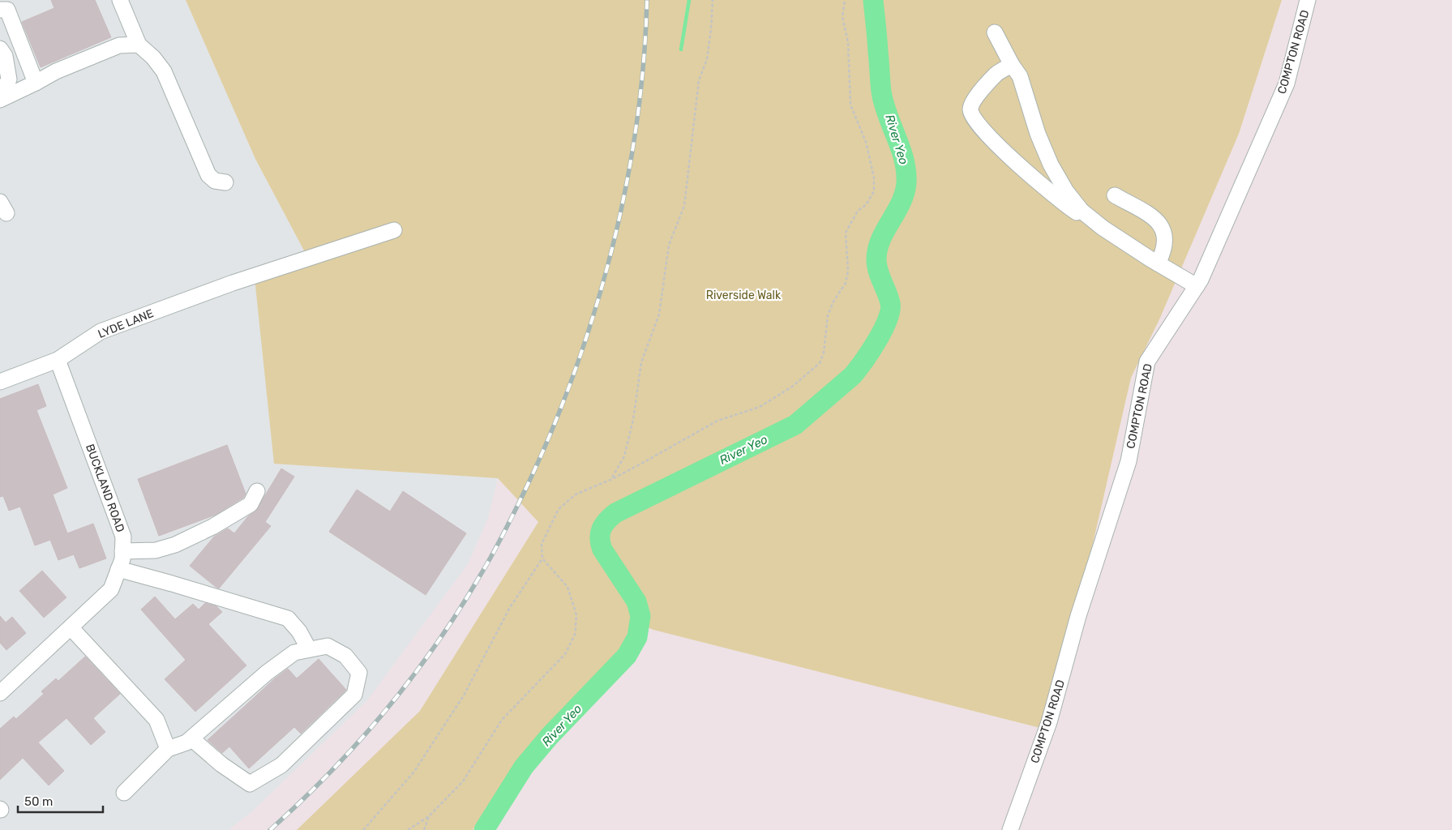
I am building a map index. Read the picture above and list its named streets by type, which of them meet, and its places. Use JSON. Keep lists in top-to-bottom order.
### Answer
{
  "streets": {
    "street": ["COMPTON ROAD", "LYDE LANE", "BUCKLAND ROAD"]
  },
  "crossings": [
    ["LYDE LANE", "BUCKLAND ROAD"]
  ],
  "water": ["River Yeo"],
  "parks": ["Riverside Walk"],
  "scale_bar": "50 m"
}
